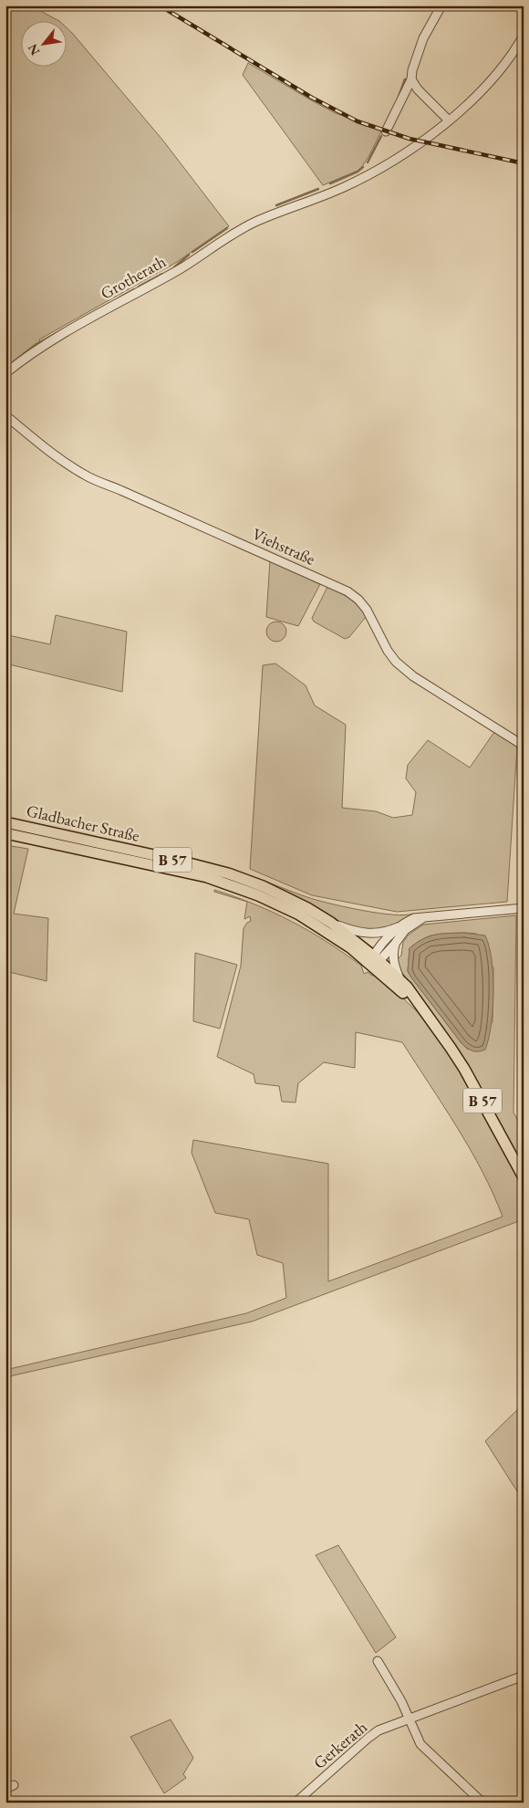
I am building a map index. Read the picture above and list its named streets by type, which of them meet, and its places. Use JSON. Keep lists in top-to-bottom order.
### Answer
{
  "streets": {
    "main road": ["Gladbacher Straße", "B 57"],
    "street": ["Grotherath", "Viehstraße", "Gerkerath"]
  },
  "crossings": [
    ["Gladbacher Straße", "B 57"]
  ],
  "north": "bottom left"
}
